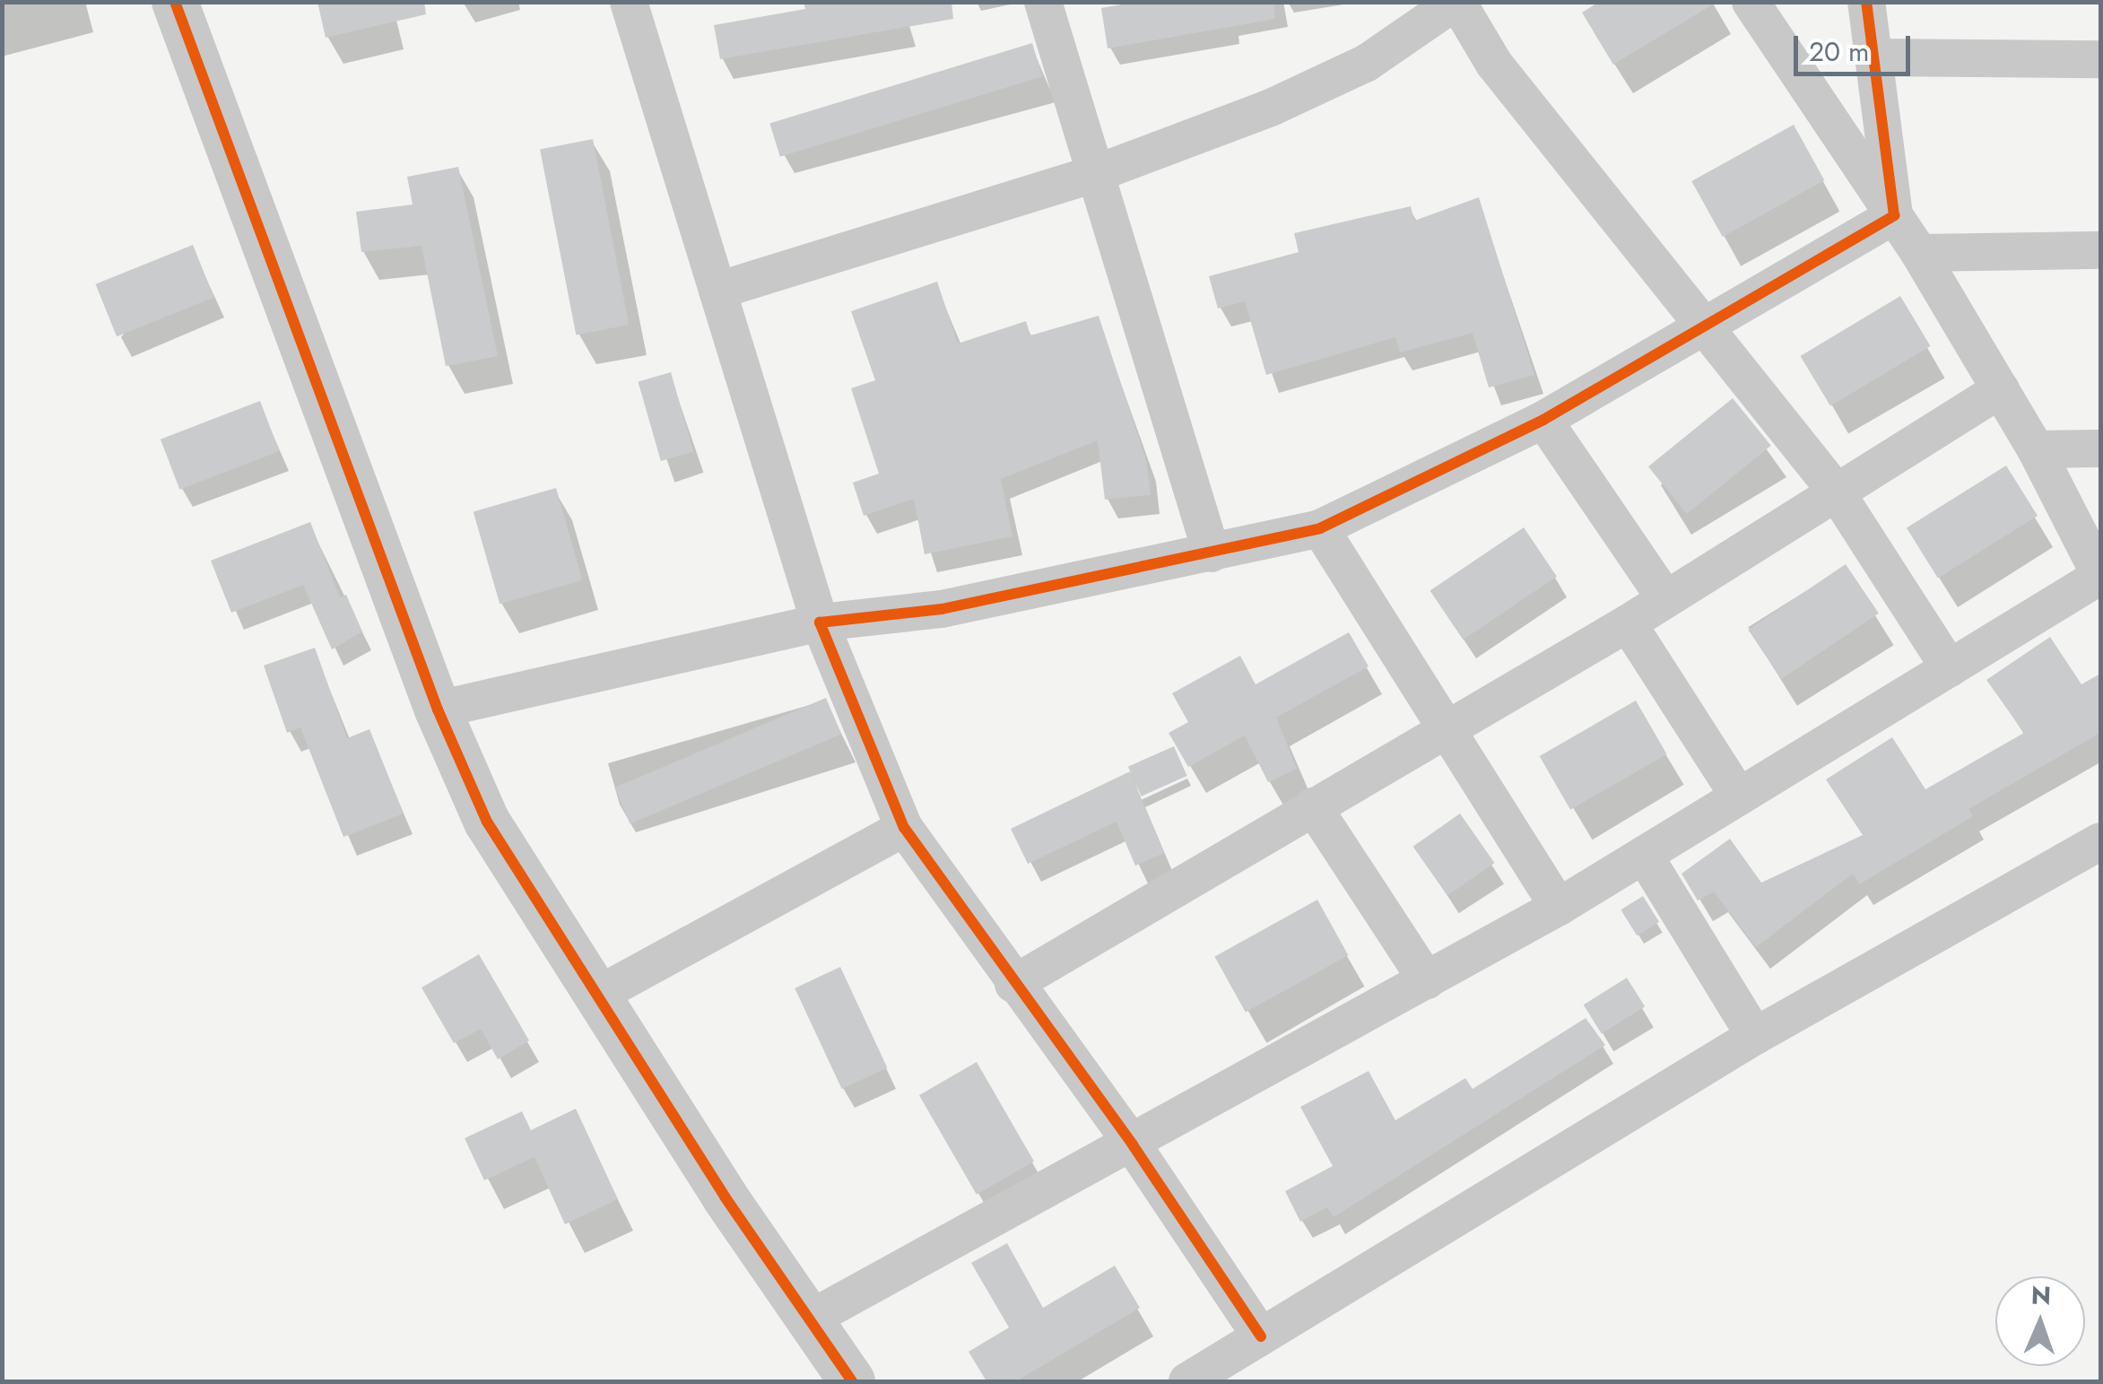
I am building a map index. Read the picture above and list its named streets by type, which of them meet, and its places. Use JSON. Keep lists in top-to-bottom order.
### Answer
{
  "scale_bar": "20 m",
  "north": "top"
}
